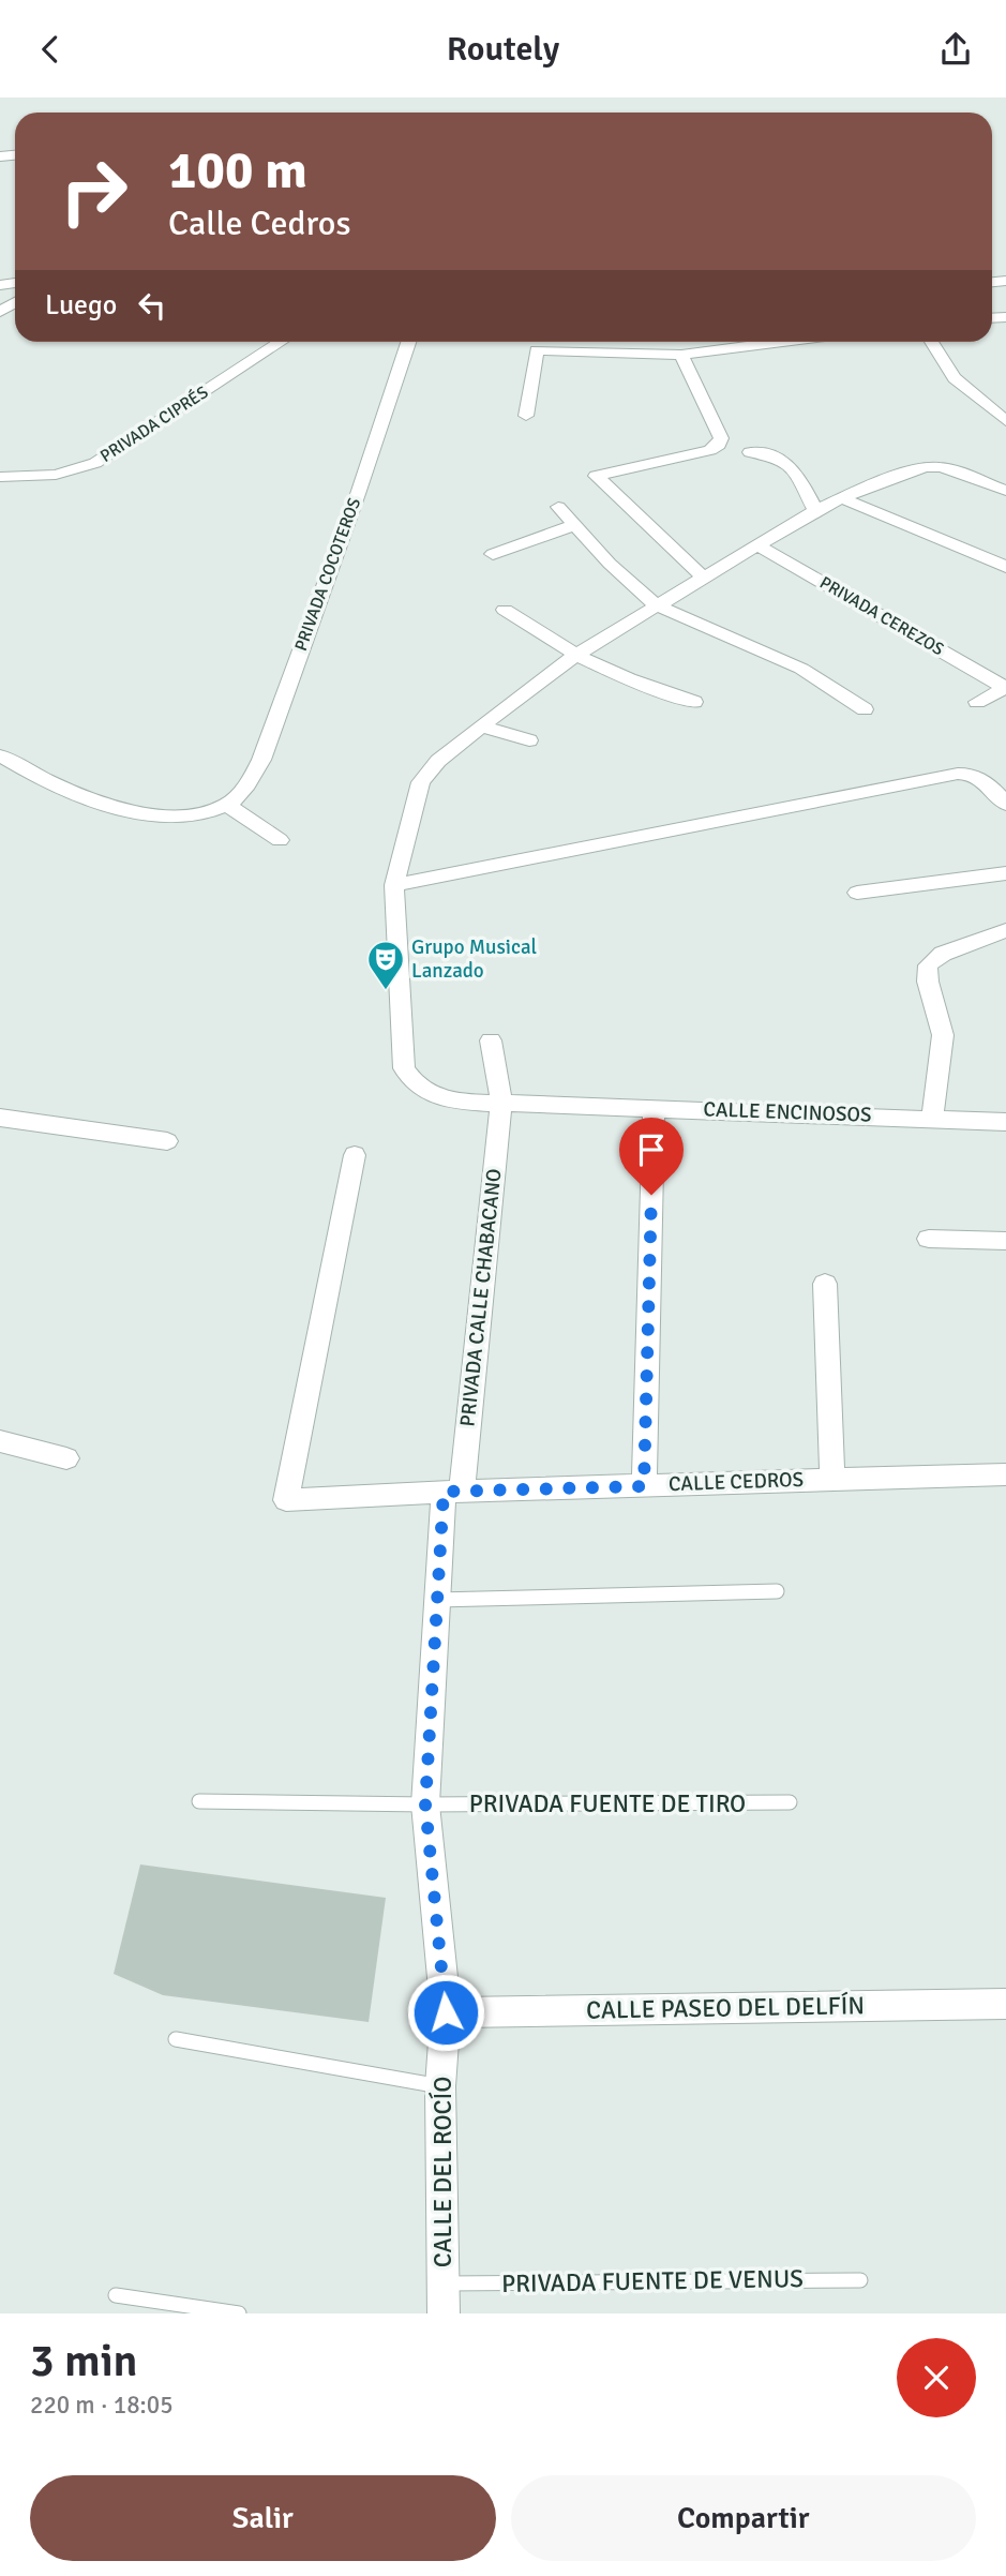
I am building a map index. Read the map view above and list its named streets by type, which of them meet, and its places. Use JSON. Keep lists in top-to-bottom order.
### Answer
{
  "streets": {
    "street": [
      "PRIVADA CIPRÉS",
      "PRIVADA COCOTEROS",
      "PRIVADA CEREZOS",
      "CALLE ENCINOSOS",
      "PRIVADA CALLE CHABACANO",
      "CALLE CEDROS",
      "CALLE PASEO DEL DELFÍN",
      "CALLE DEL ROCÍO"
    ],
    "lane": ["PRIVADA FUENTE DE TIRO", "PRIVADA FUENTE DE VENUS"]
  },
  "crossings": [
    ["PRIVADA CEREZOS", "CALLE ENCINOSOS"],
    ["CALLE ENCINOSOS", "PRIVADA CALLE CHABACANO"],
    ["PRIVADA CALLE CHABACANO", "CALLE CEDROS"],
    ["PRIVADA CALLE CHABACANO", "CALLE DEL ROCÍO"],
    ["CALLE CEDROS", "CALLE DEL ROCÍO"],
    ["PRIVADA FUENTE DE TIRO", "CALLE DEL ROCÍO"],
    ["CALLE PASEO DEL DELFÍN", "CALLE DEL ROCÍO"],
    ["CALLE DEL ROCÍO", "PRIVADA FUENTE DE VENUS"]
  ],
  "places": {
    "theatre": ["Grupo Musical Lanzado"]
  },
  "page": {
    "header": "Routely",
    "turn": ["100 m", "Calle Cedros"],
    "then": "Luego",
    "heading": ["3 min", "220 m · 18:05"],
    "buttons": ["Salir", "Compartir"]
  }
}
